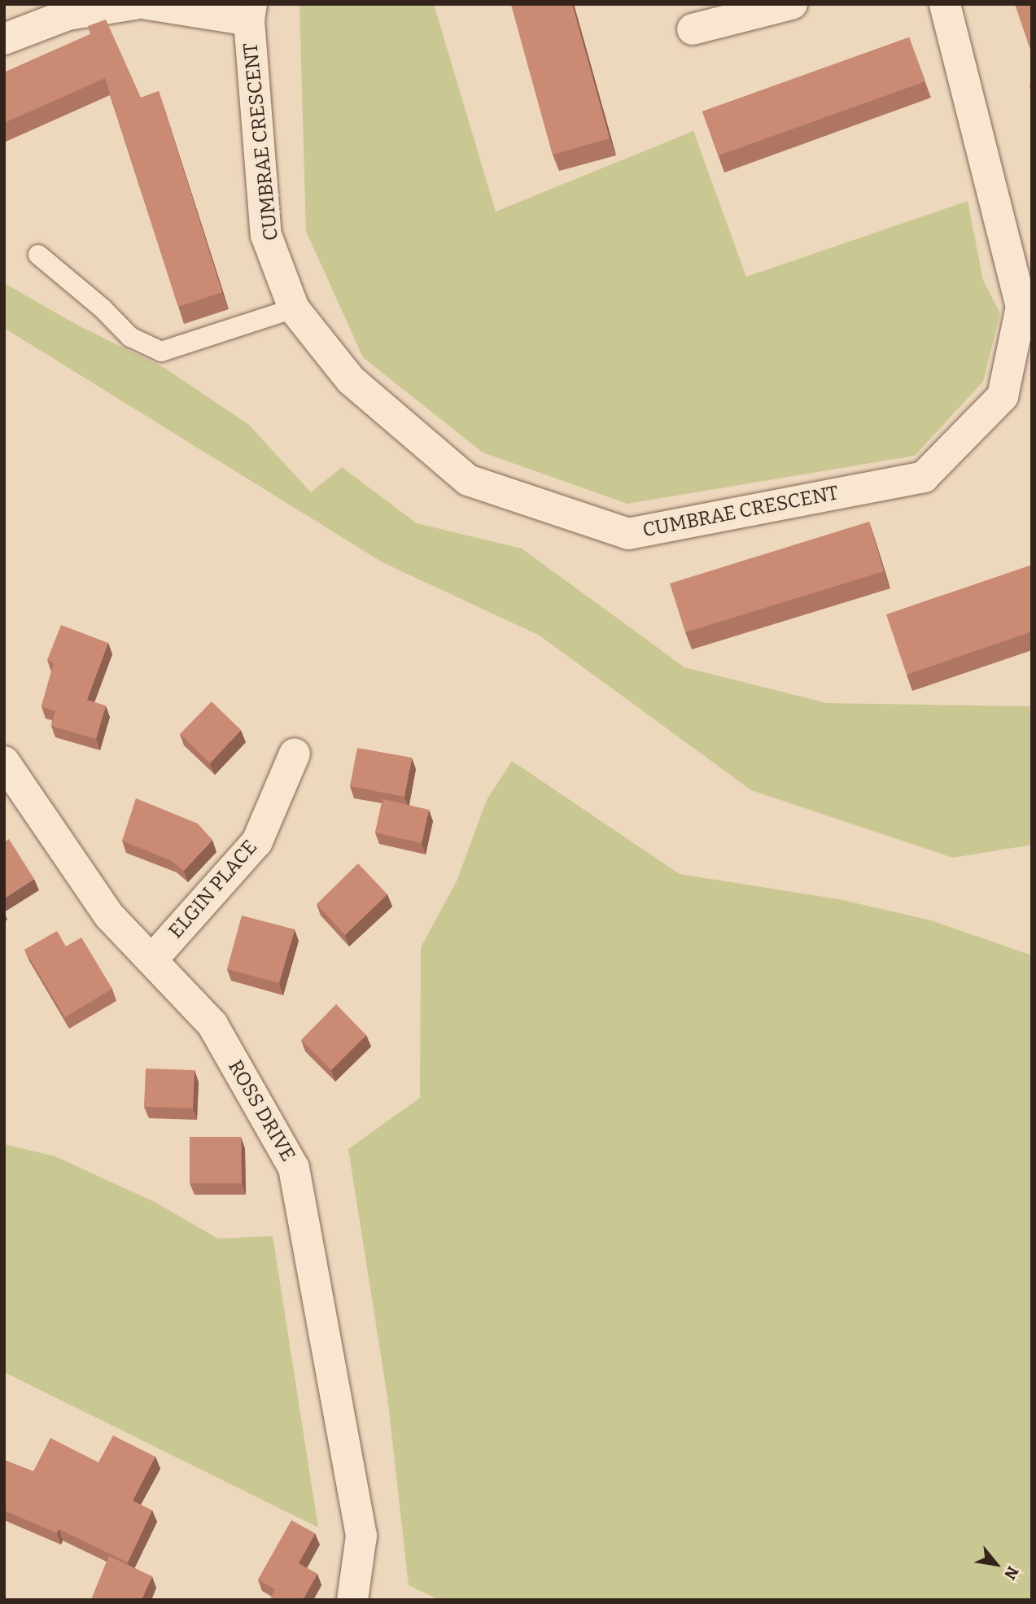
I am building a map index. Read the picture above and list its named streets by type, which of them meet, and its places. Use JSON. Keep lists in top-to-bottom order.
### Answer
{
  "streets": {
    "street": ["CUMBRAE CRESCENT", "ELGIN PLACE", "ROSS DRIVE"]
  },
  "crossings": [
    ["ELGIN PLACE", "ROSS DRIVE"]
  ],
  "north": "bottom right"
}
